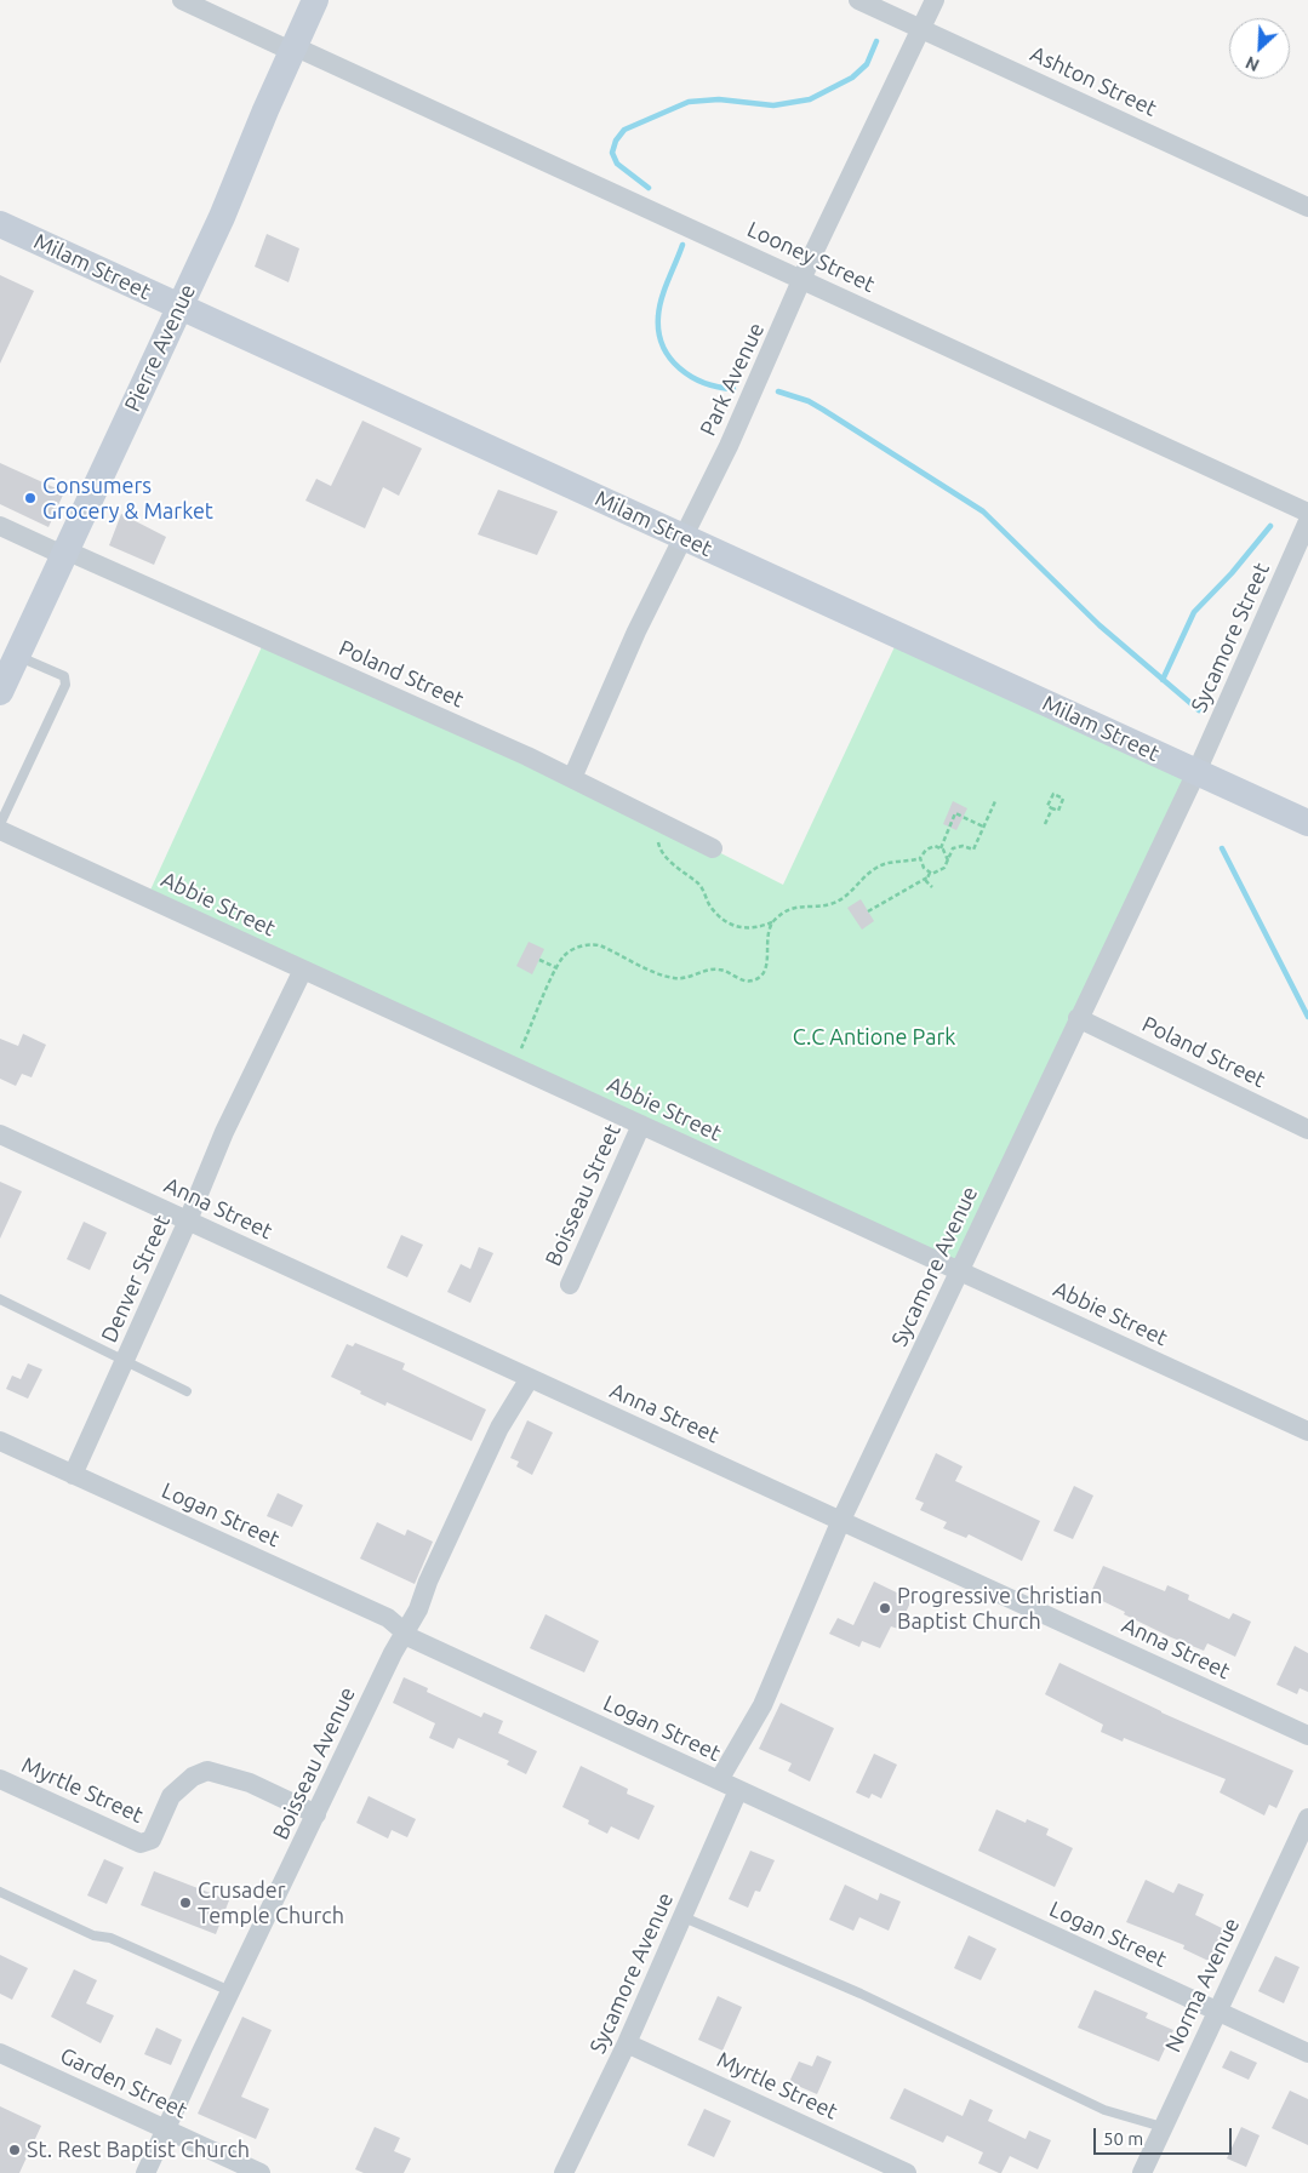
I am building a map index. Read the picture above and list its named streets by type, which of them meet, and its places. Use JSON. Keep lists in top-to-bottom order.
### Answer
{
  "streets": {
    "street": [
      "Ashton Street",
      "Looney Street",
      "Milam Street",
      "Pierre Avenue",
      "Park Avenue",
      "Sycamore Street",
      "Poland Street",
      "Abbie Street",
      "Boisseau Street",
      "Anna Street",
      "Sycamore Avenue",
      "Denver Street",
      "Logan Street",
      "Boisseau Avenue",
      "Myrtle Street",
      "Norma Avenue",
      "Garden Street"
    ]
  },
  "crossings": [
    ["Ashton Street", "Park Avenue"],
    ["Looney Street", "Pierre Avenue"],
    ["Looney Street", "Park Avenue"],
    ["Looney Street", "Sycamore Street"],
    ["Milam Street", "Pierre Avenue"],
    ["Milam Street", "Park Avenue"],
    ["Milam Street", "Sycamore Street"],
    ["Milam Street", "Sycamore Avenue"],
    ["Pierre Avenue", "Poland Street"],
    ["Park Avenue", "Poland Street"],
    ["Sycamore Street", "Sycamore Avenue"],
    ["Poland Street", "Sycamore Avenue"],
    ["Abbie Street", "Boisseau Street"],
    ["Abbie Street", "Sycamore Avenue"],
    ["Abbie Street", "Denver Street"],
    ["Anna Street", "Sycamore Avenue"],
    ["Anna Street", "Denver Street"],
    ["Anna Street", "Boisseau Avenue"],
    ["Sycamore Avenue", "Logan Street"],
    ["Sycamore Avenue", "Myrtle Street"],
    ["Denver Street", "Logan Street"],
    ["Logan Street", "Boisseau Avenue"],
    ["Logan Street", "Norma Avenue"],
    ["Boisseau Avenue", "Myrtle Street"],
    ["Boisseau Avenue", "Garden Street"]
  ],
  "parks": ["C.C Antione Park"],
  "places": [
    "Consumers Grocery & Market",
    "Progressive Christian Baptist Church",
    "Crusader Temple Church",
    "St. Rest Baptist Church"
  ],
  "scale_bar": "50 m",
  "north": "bottom left"
}
